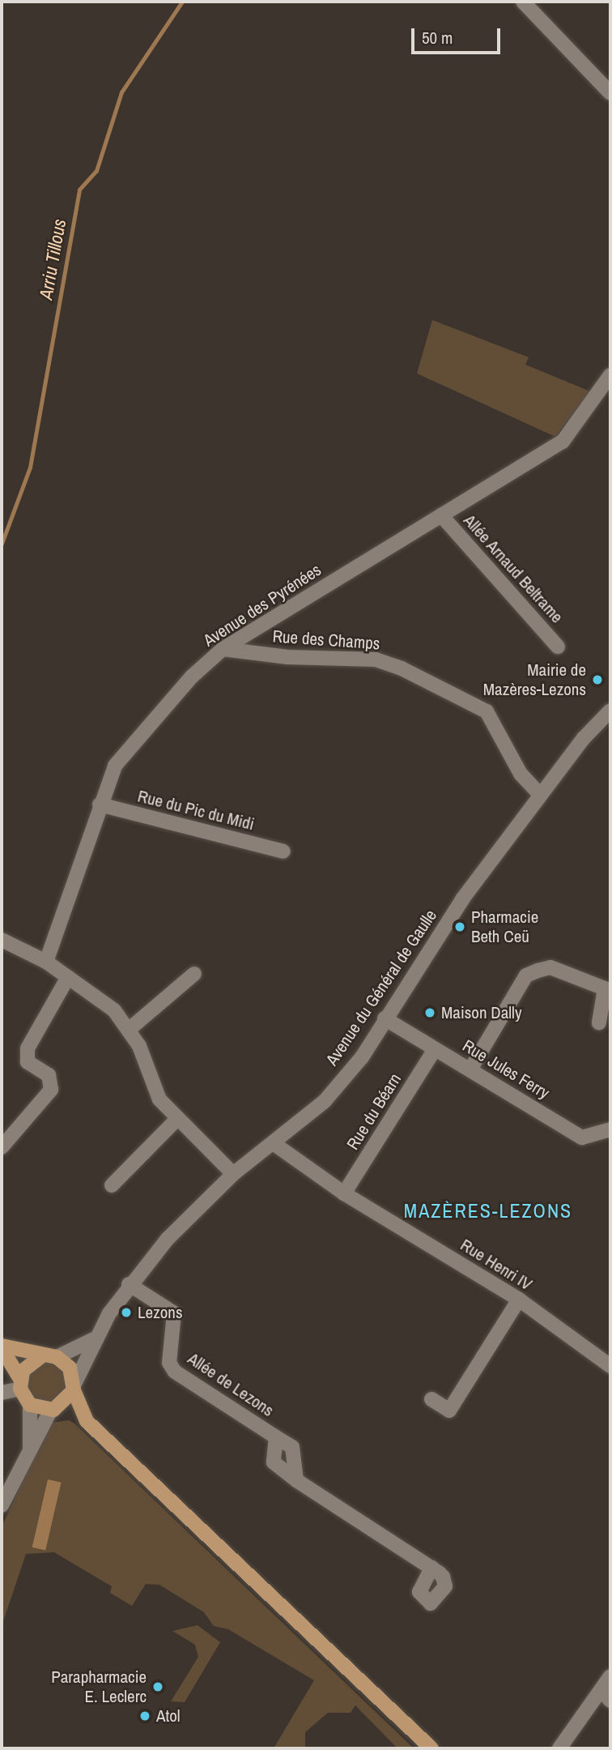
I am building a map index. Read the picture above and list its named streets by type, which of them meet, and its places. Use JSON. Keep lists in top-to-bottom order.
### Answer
{
  "streets": {
    "street": [
      "Allée Arnaud Beltrame",
      "Avenue des Pyrénées",
      "Rue des Champs",
      "Rue du Pic du Midi",
      "Avenue du Général de Gaulle",
      "Rue Jules Ferry",
      "Rue du Béarn",
      "Rue Henri IV",
      "Allée de Lezons"
    ]
  },
  "crossings": [
    ["Allée Arnaud Beltrame", "Avenue des Pyrénées"],
    ["Avenue des Pyrénées", "Rue des Champs"],
    ["Avenue des Pyrénées", "Rue du Pic du Midi"],
    ["Rue des Champs", "Avenue du Général de Gaulle"],
    ["Avenue du Général de Gaulle", "Rue Jules Ferry"],
    ["Avenue du Général de Gaulle", "Rue Henri IV"],
    ["Avenue du Général de Gaulle", "Allée de Lezons"],
    ["Rue Jules Ferry", "Rue du Béarn"],
    ["Rue du Béarn", "Rue Henri IV"]
  ],
  "districts": ["MAZÈRES-LEZONS"],
  "water": ["Arriu Tillous"],
  "places": [
    "Mairie de Mazères-Lezons",
    "Pharmacie Beth Ceü",
    "Maison Dally",
    "Lezons",
    "Parapharmacie E. Leclerc",
    "Atol"
  ],
  "scale_bar": "50 m"
}
